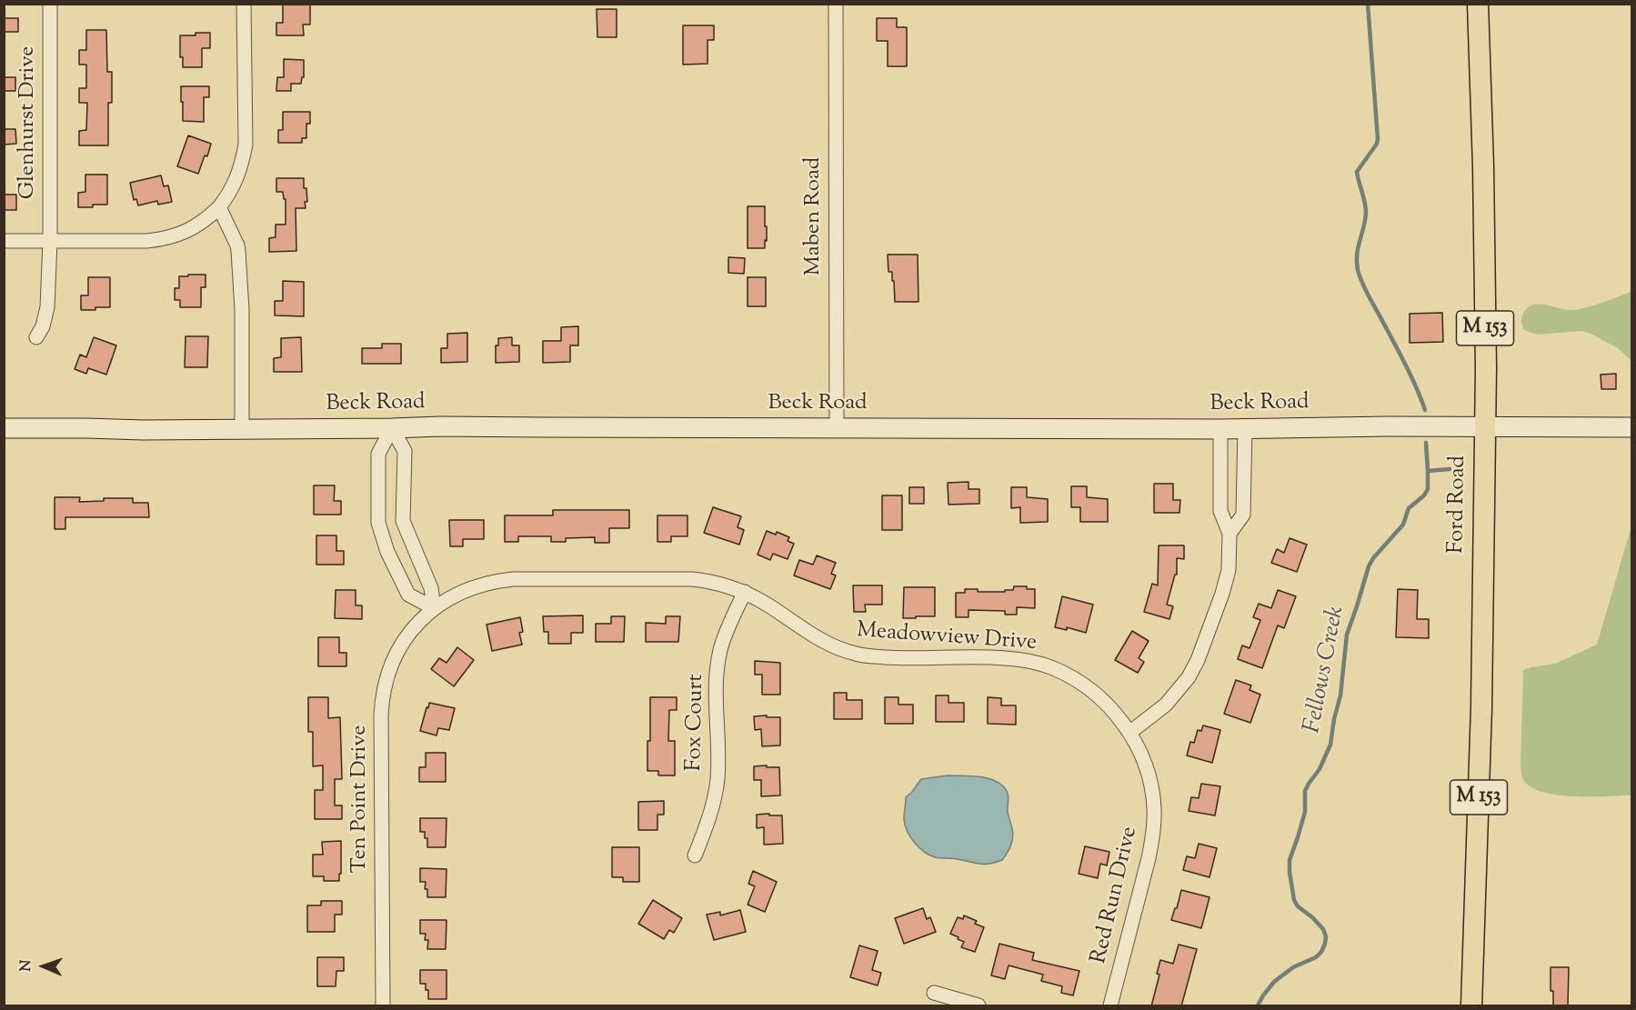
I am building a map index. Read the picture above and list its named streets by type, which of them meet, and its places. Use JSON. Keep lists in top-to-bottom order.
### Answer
{
  "streets": {
    "main road": ["M 153", "Beck Road", "Ford Road"],
    "street": [
      "Glenhurst Drive",
      "Maben Road",
      "Meadowview Drive",
      "Fox Court",
      "Ten Point Drive",
      "Red Run Drive"
    ]
  },
  "crossings": [
    ["Maben Road", "Beck Road"],
    ["Beck Road", "Ford Road"],
    ["Meadowview Drive", "Fox Court"],
    ["Meadowview Drive", "Ten Point Drive"],
    ["Meadowview Drive", "Red Run Drive"]
  ],
  "water": ["Fellows Creek"],
  "north": "left"
}
